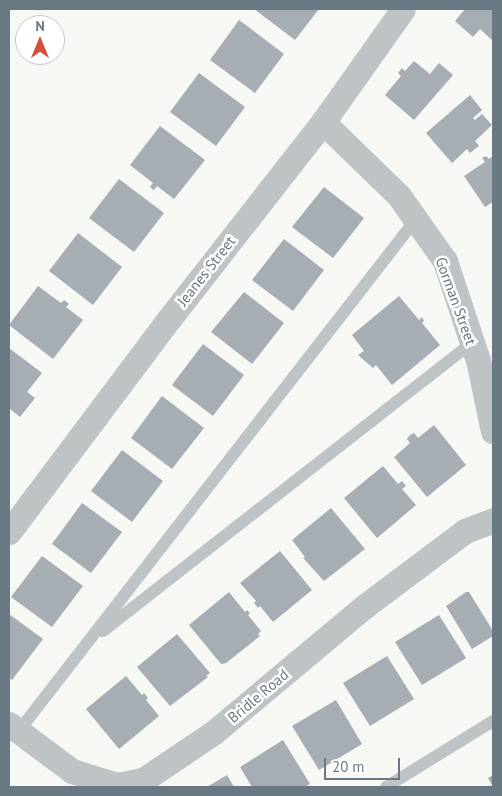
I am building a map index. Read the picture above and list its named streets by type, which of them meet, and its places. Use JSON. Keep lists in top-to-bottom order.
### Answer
{
  "streets": {
    "street": ["Jeanes Street", "Gorman Street", "Bridle Road"]
  },
  "crossings": [
    ["Jeanes Street", "Gorman Street"]
  ],
  "scale_bar": "20 m",
  "north": "top"
}
